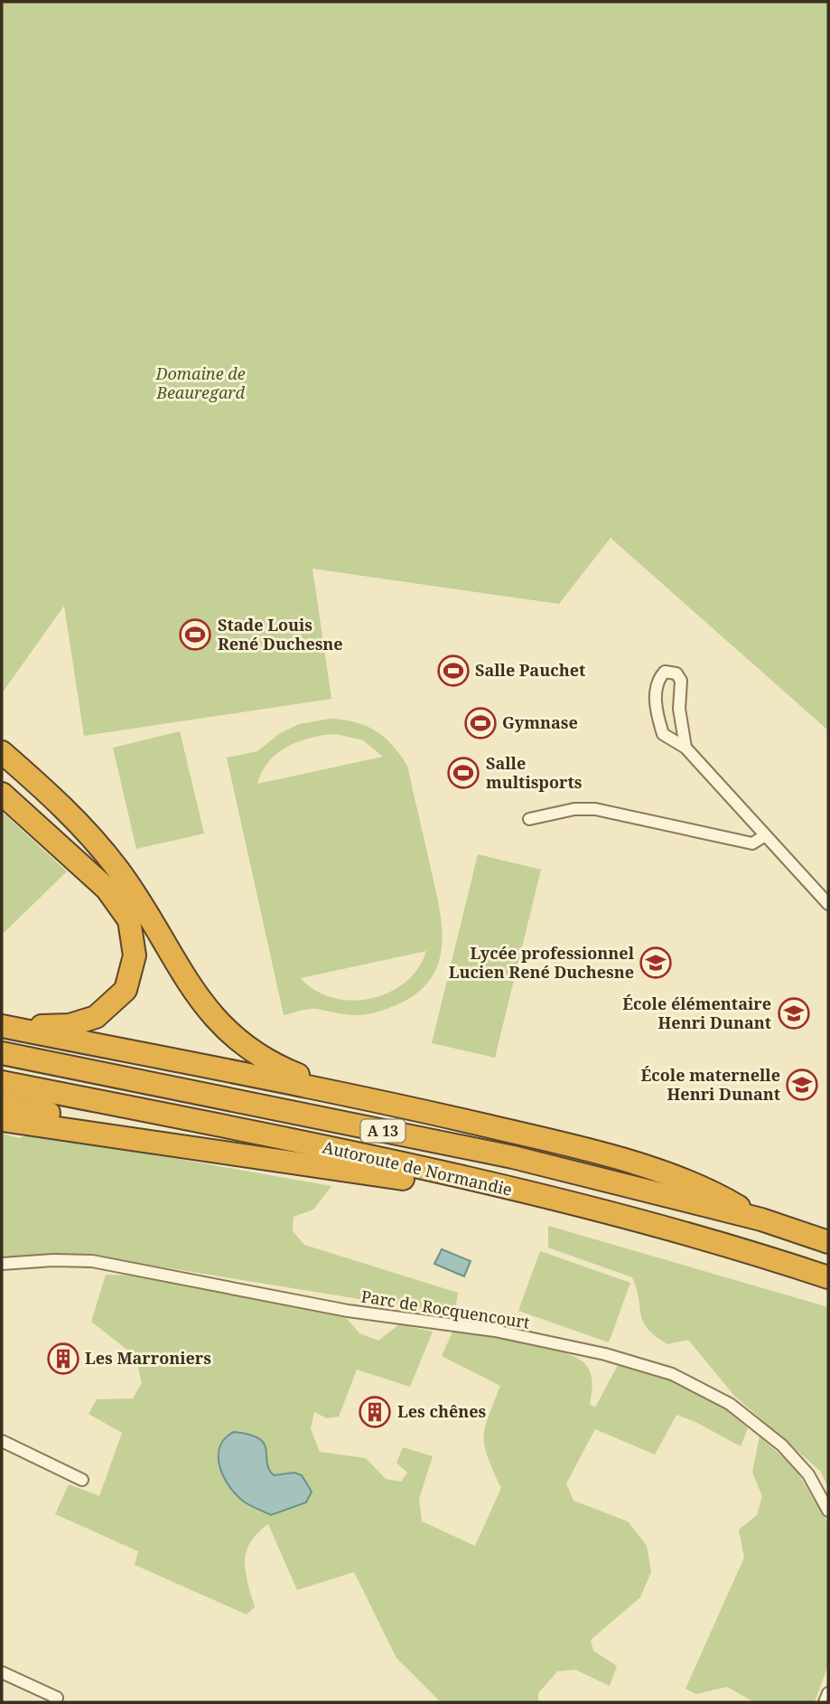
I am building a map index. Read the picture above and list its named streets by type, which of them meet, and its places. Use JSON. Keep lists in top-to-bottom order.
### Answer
{
  "streets": {
    "highway": ["A 13", "Autoroute de Normandie"],
    "street": ["Parc de Rocquencourt"]
  },
  "parks": ["Domaine de Beauregard"],
  "places": {
    "sports": [
      "Stade Louis René Duchesne",
      "Salle Pauchet",
      "Gymnase",
      "Salle multisports"
    ],
    "school or university": ["Lycée professionnel Lucien René Duchesne", "École élémentaire Henri Dunant", "École maternelle Henri Dunant"],
    "building": ["Les Marroniers", "Les chênes"]
  }
}
